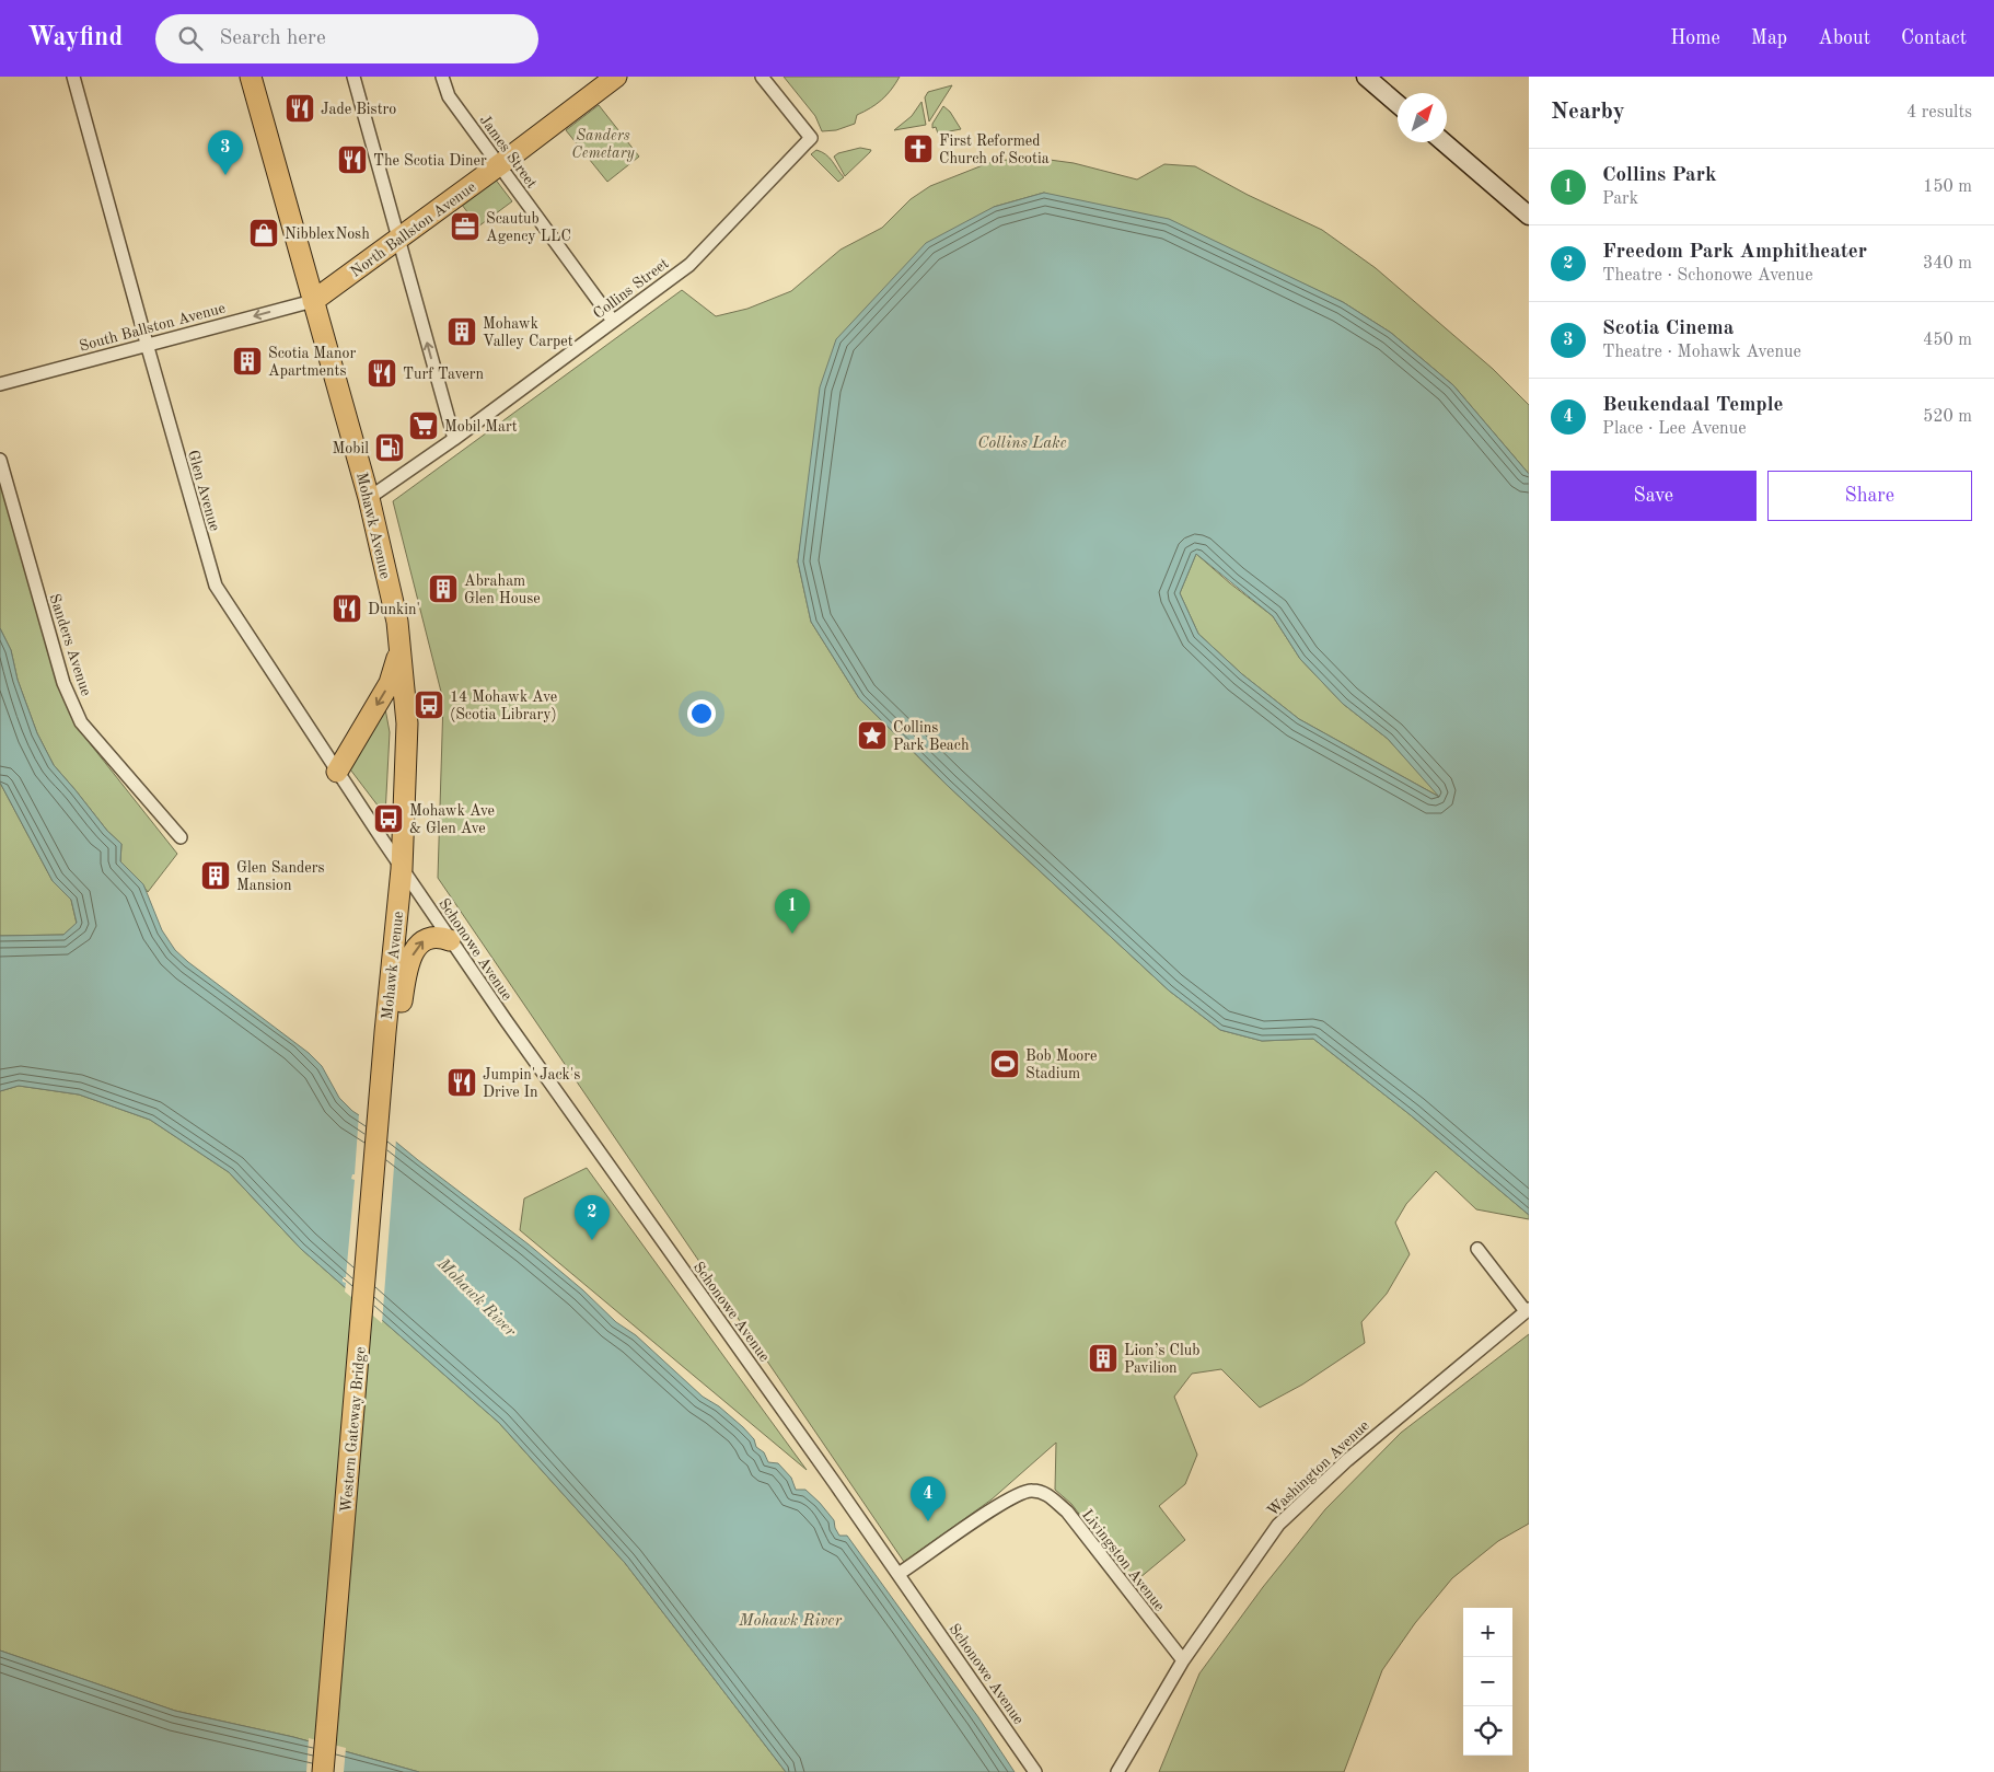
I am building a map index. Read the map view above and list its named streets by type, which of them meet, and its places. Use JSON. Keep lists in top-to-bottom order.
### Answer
{
  "streets": {
    "main road": ["North Ballston Avenue", "Mohawk Avenue", "Western Gateway Bridge"],
    "street": [
      "James Street",
      "Collins Street",
      "South Ballston Avenue",
      "Glen Avenue",
      "Sanders Avenue",
      "Schonowe Avenue",
      "Washington Avenue",
      "Livingston Avenue"
    ]
  },
  "crossings": [
    ["James Street", "North Ballston Avenue"],
    ["James Street", "Collins Street"],
    ["North Ballston Avenue", "South Ballston Avenue"],
    ["North Ballston Avenue", "Mohawk Avenue"],
    ["Collins Street", "Mohawk Avenue"],
    ["South Ballston Avenue", "Glen Avenue"],
    ["South Ballston Avenue", "Mohawk Avenue"],
    ["Glen Avenue", "Mohawk Avenue"],
    ["Glen Avenue", "Schonowe Avenue"],
    ["Mohawk Avenue", "Schonowe Avenue"],
    ["Mohawk Avenue", "Western Gateway Bridge"],
    ["Schonowe Avenue", "Livingston Avenue"],
    ["Washington Avenue", "Livingston Avenue"]
  ],
  "one_way": ["South Ballston Avenue"],
  "water": ["Collins Lake", "Mohawk River"],
  "parks": ["Sanders Cemetary"],
  "places": {
    "restaurant": [
      "Jade Bistro",
      "The Scotia Diner",
      "Turf Tavern",
      "Dunkin'",
      "Jumpin' Jack's Drive In"
    ],
    "church": ["First Reformed Church of Scotia"],
    "office": ["Scautub Agency LLC"],
    "shop": ["NibblexNosh"],
    "building": [
      "Mohawk Valley Carpet",
      "Scotia Manor Apartments",
      "Abraham Glen House",
      "Glen Sanders Mansion",
      "Lion’s Club Pavilion"
    ],
    "supermarket": ["Mobil Mart"],
    "fuel station": ["Mobil"],
    "bus stop": ["14 Mohawk Ave (Scotia Library)", "Mohawk Ave & Glen Ave"],
    "place": ["Collins Park Beach"],
    "sports": ["Bob Moore Stadium"]
  },
  "north": "top right",
  "page": {
    "header": "Wayfind",
    "search": "Search here",
    "nav": [
      "Home",
      "Map",
      "About",
      "Contact"
    ],
    "heading": ["Nearby", "4 results"],
    "pins": [
      "3",
      "1",
      "2",
      "4"
    ],
    "list": [
      {
        "mark": "1",
        "name": "Collins Park",
        "note": "Park",
        "value": "150 m"
      },
      {
        "mark": "2",
        "name": "Freedom Park Amphitheater",
        "note": "Theatre · Schonowe Avenue",
        "value": "340 m"
      },
      {
        "mark": "3",
        "name": "Scotia Cinema",
        "note": "Theatre · Mohawk Avenue",
        "value": "450 m"
      },
      {
        "mark": "4",
        "name": "Beukendaal Temple",
        "note": "Place · Lee Avenue",
        "value": "520 m"
      }
    ],
    "buttons": ["Save", "Share"],
    "map_buttons": ["+", "−"]
  }
}
